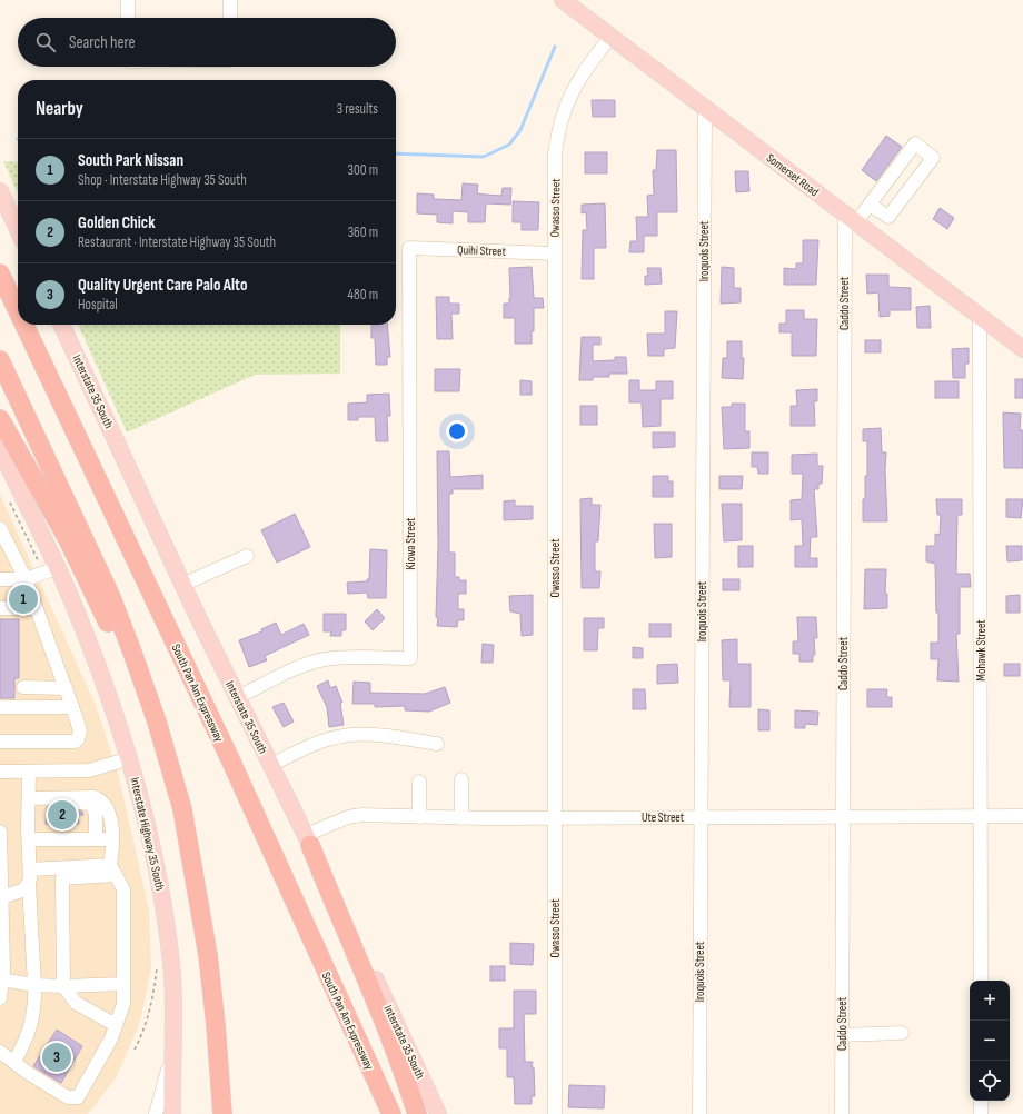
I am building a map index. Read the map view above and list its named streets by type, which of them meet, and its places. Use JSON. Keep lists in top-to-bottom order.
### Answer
{
  "streets": {
    "highway": ["South Pan Am Expressway"],
    "main road": ["Somerset Road", "Interstate 35 South", "Interstate Highway 35 South"],
    "street": [
      "Owasso Street",
      "Quihi Street",
      "Iroquois Street",
      "Caddo Street",
      "Kiowa Street",
      "Mohawk Street",
      "Ute Street"
    ]
  },
  "crossings": [
    ["Somerset Road", "Owasso Street"],
    ["Somerset Road", "Iroquois Street"],
    ["Somerset Road", "Caddo Street"],
    ["Somerset Road", "Mohawk Street"],
    ["Owasso Street", "Quihi Street"],
    ["Owasso Street", "Ute Street"],
    ["Quihi Street", "Kiowa Street"],
    ["Iroquois Street", "Ute Street"],
    ["Caddo Street", "Ute Street"],
    ["Interstate 35 South", "Kiowa Street"],
    ["Interstate 35 South", "Ute Street"],
    ["Mohawk Street", "Ute Street"]
  ],
  "page": {
    "search": "Search here",
    "heading": ["Nearby", "3 results"],
    "list": [
      {
        "mark": "1",
        "name": "South Park Nissan",
        "note": "Shop · Interstate Highway 35 South",
        "value": "300 m"
      },
      {
        "mark": "2",
        "name": "Golden Chick",
        "note": "Restaurant · Interstate Highway 35 South",
        "value": "360 m"
      },
      {
        "mark": "3",
        "name": "Quality Urgent Care Palo Alto",
        "note": "Hospital",
        "value": "480 m"
      }
    ],
    "pins": ["1", "2", "3"],
    "map_buttons": ["+", "−"]
  }
}
